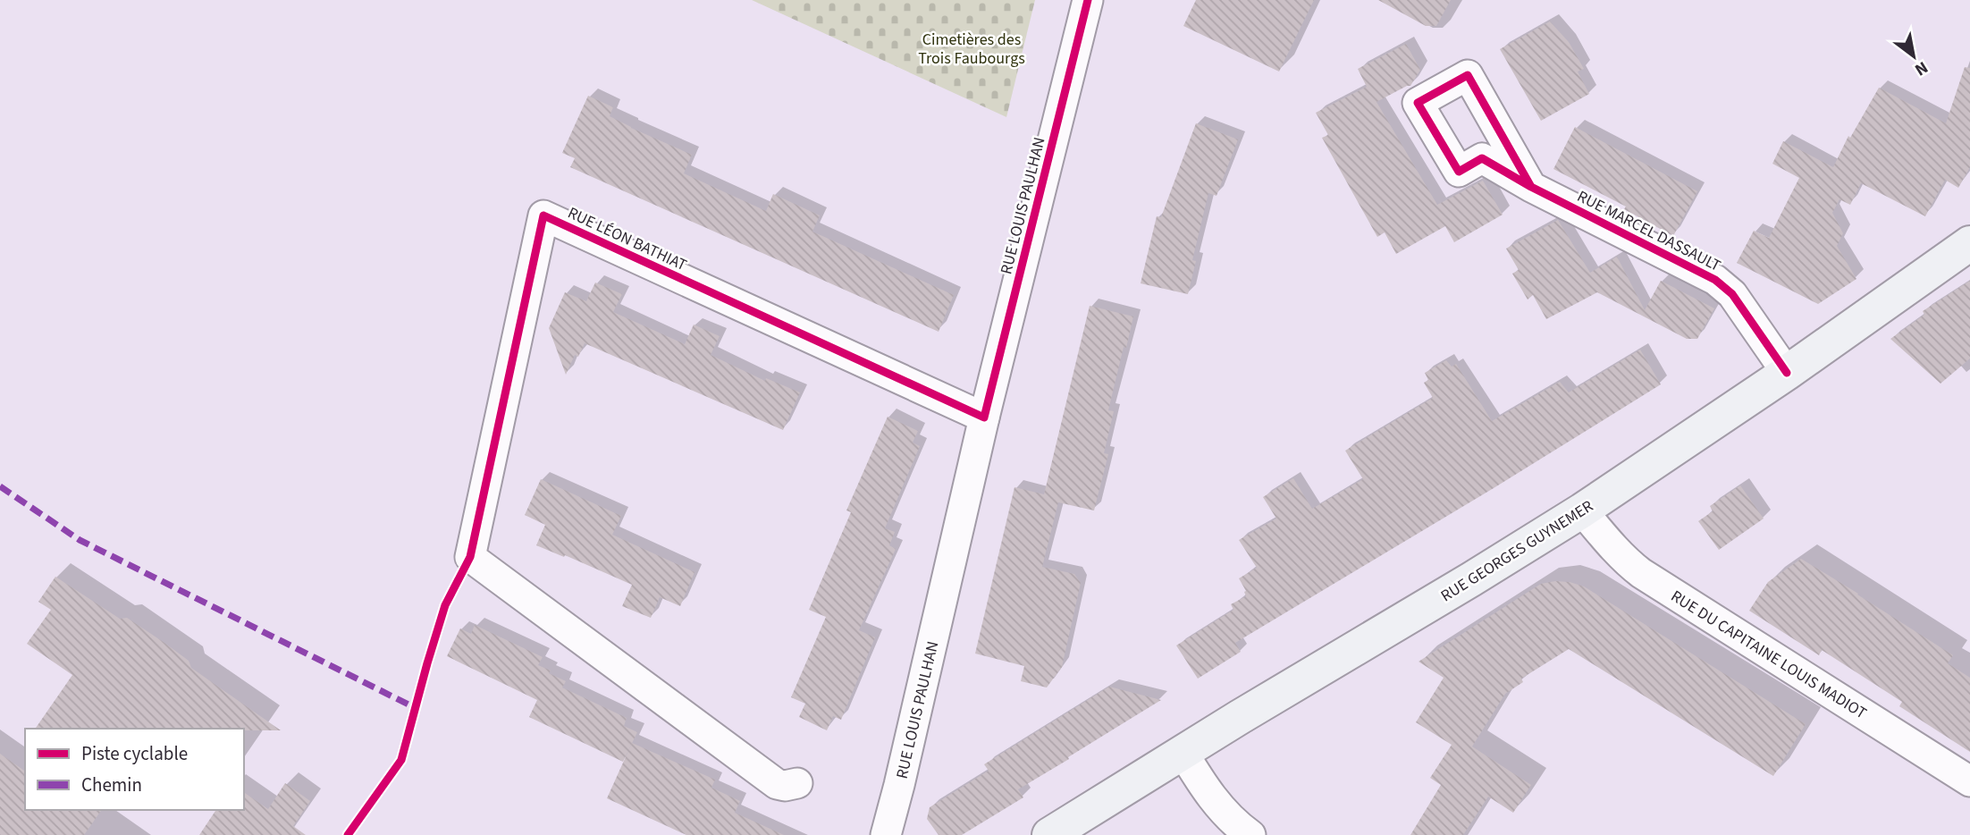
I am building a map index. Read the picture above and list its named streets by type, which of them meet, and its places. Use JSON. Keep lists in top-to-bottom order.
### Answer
{
  "streets": {
    "main road": ["RUE GEORGES GUYNEMER"],
    "street": [
      "RUE LOUIS PAULHAN",
      "RUE MARCEL DASSAULT",
      "RUE LÉON BATHIAT",
      "RUE DU CAPITAINE LOUIS MADIOT"
    ]
  },
  "crossings": [
    ["RUE LOUIS PAULHAN", "RUE LÉON BATHIAT"],
    ["RUE MARCEL DASSAULT", "RUE GEORGES GUYNEMER"],
    ["RUE GEORGES GUYNEMER", "RUE DU CAPITAINE LOUIS MADIOT"]
  ],
  "parks": ["Cimetières des Trois Faubourgs"],
  "legend": ["Piste cyclable", "Chemin"],
  "north": "bottom right"
}
